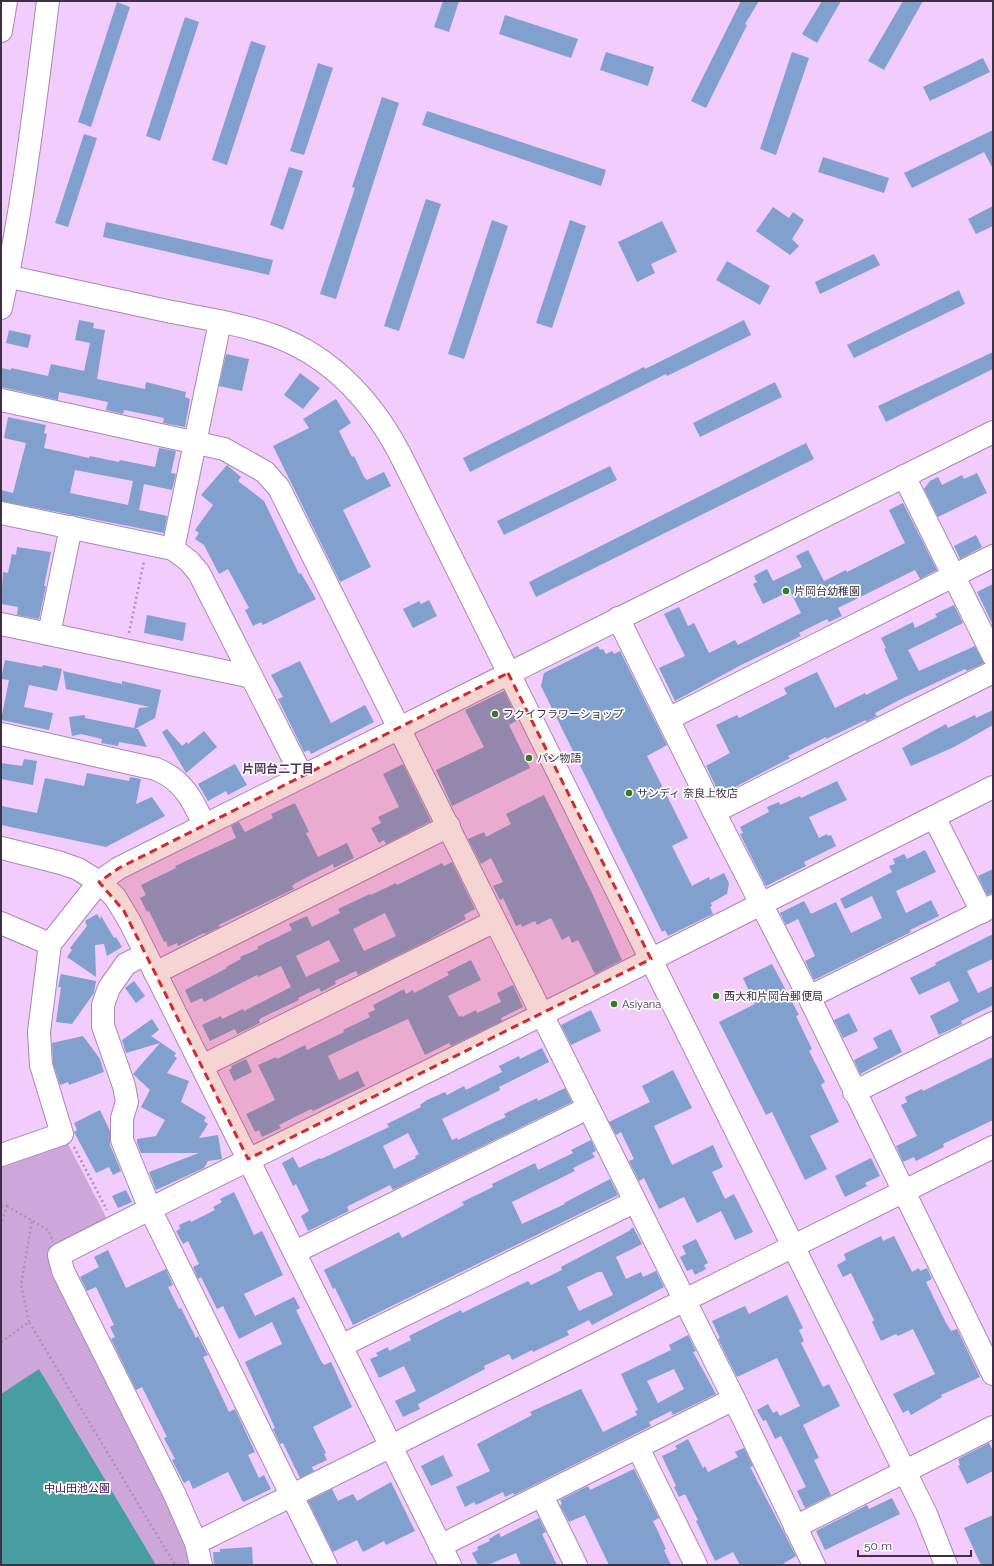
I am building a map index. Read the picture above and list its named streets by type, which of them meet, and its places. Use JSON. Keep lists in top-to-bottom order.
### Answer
{
  "districts": ["片岡台二丁目"],
  "parks": ["中山田池公園"],
  "places": [
    "片岡台幼稚園",
    "フクイフラワーショップ",
    "パン物語",
    "サンディ 奈良上牧店",
    "西大和片岡台郵便局",
    "Asiyana"
  ],
  "scale_bar": "50 m"
}
